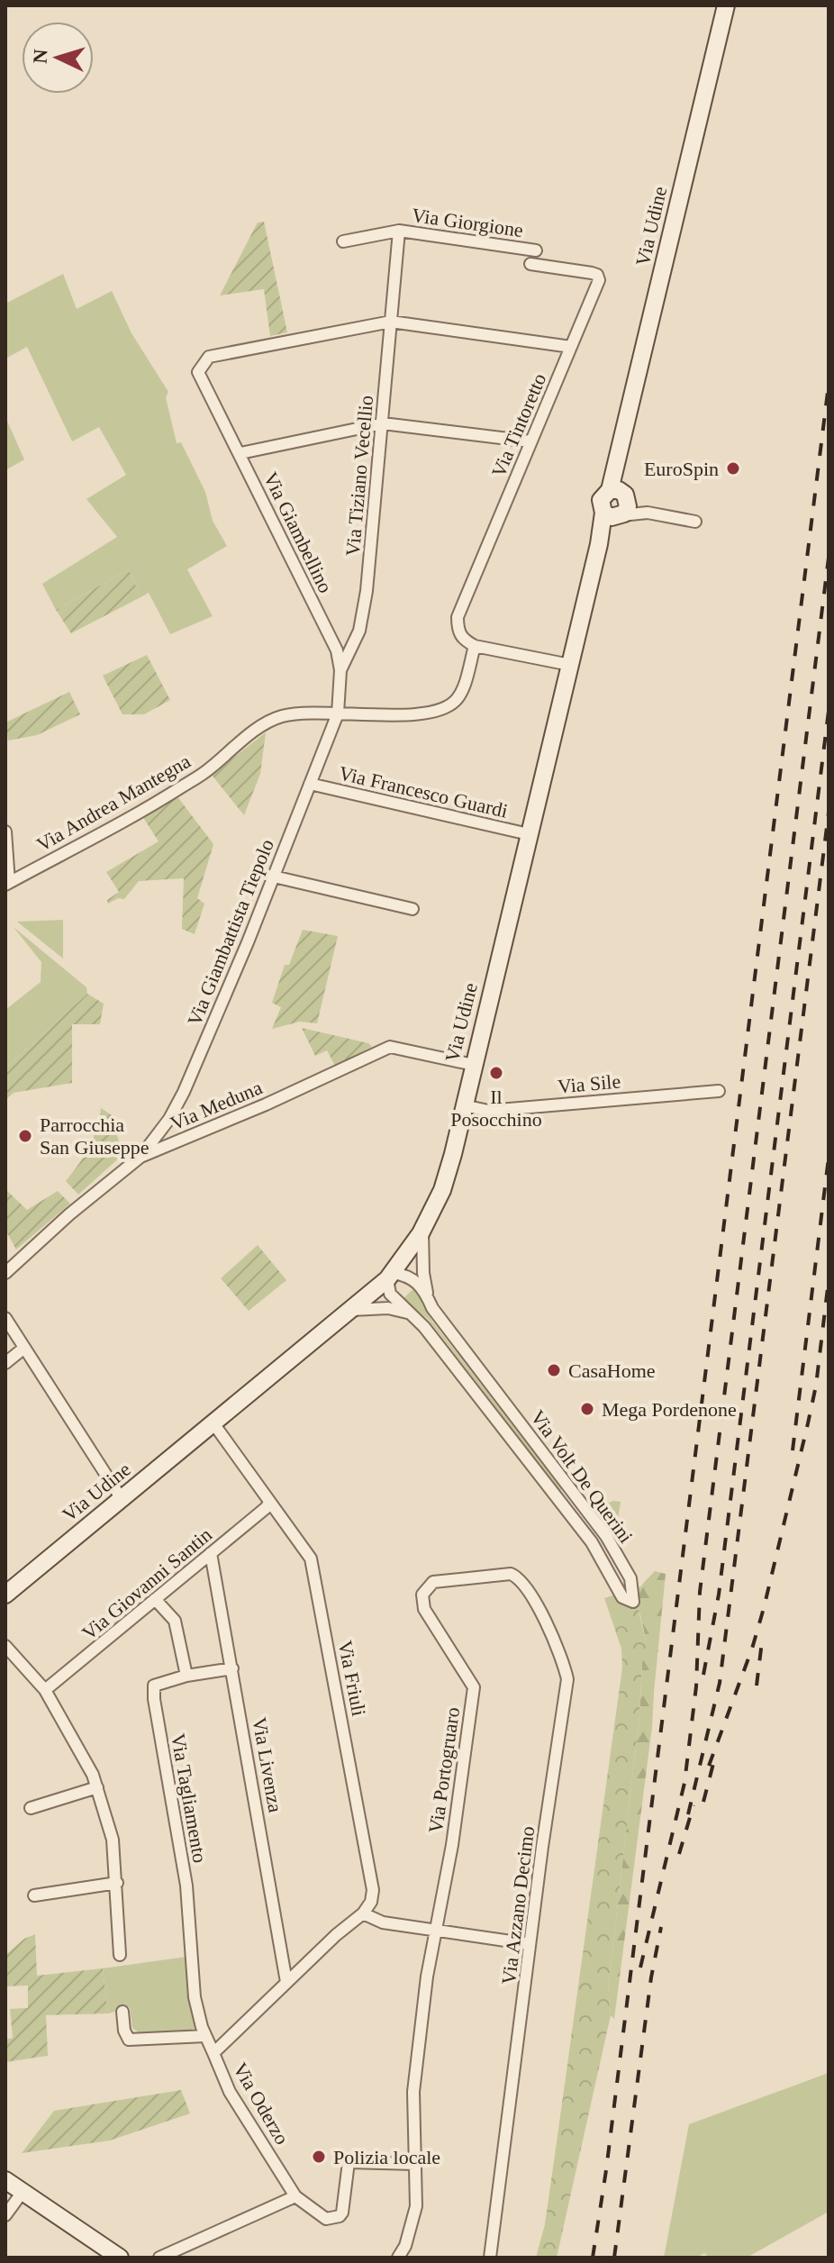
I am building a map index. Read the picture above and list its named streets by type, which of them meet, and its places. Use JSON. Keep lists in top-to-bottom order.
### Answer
{
  "streets": {
    "main road": ["Via Udine"],
    "street": [
      "Via Giorgione",
      "Via Tintoretto",
      "Via Tiziano Vecellio",
      "Via Giambellino",
      "Via Francesco Guardi",
      "Via Andrea Mantegna",
      "Via Giambattista Tiepolo",
      "Via Sile",
      "Via Meduna",
      "Via Volt De Querini",
      "Via Giovanni Santin",
      "Via Friuli",
      "Via Livenza",
      "Via Portogruaro",
      "Via Tagliamento",
      "Via Azzano Decimo",
      "Via Oderzo"
    ]
  },
  "crossings": [
    ["Via Giorgione", "Via Tiziano Vecellio"],
    ["Via Giorgione", "Via Giambellino"],
    ["Via Udine", "Via Francesco Guardi"],
    ["Via Udine", "Via Sile"],
    ["Via Udine", "Via Meduna"],
    ["Via Udine", "Via Volt De Querini"],
    ["Via Udine", "Via Friuli"],
    ["Via Tintoretto", "Via Andrea Mantegna"],
    ["Via Tiziano Vecellio", "Via Giambellino"],
    ["Via Giambellino", "Via Andrea Mantegna"],
    ["Via Giambellino", "Via Giambattista Tiepolo"],
    ["Via Francesco Guardi", "Via Giambattista Tiepolo"],
    ["Via Andrea Mantegna", "Via Giambattista Tiepolo"],
    ["Via Giambattista Tiepolo", "Via Meduna"],
    ["Via Giovanni Santin", "Via Friuli"],
    ["Via Giovanni Santin", "Via Livenza"],
    ["Via Friuli", "Via Oderzo"],
    ["Via Livenza", "Via Oderzo"],
    ["Via Portogruaro", "Via Azzano Decimo"],
    ["Via Portogruaro", "Via Oderzo"],
    ["Via Tagliamento", "Via Oderzo"]
  ],
  "places": [
    "EuroSpin",
    "Il Posocchino",
    "Parrocchia San Giuseppe",
    "CasaHome",
    "Mega Pordenone",
    "Polizia locale"
  ],
  "north": "left"
}
